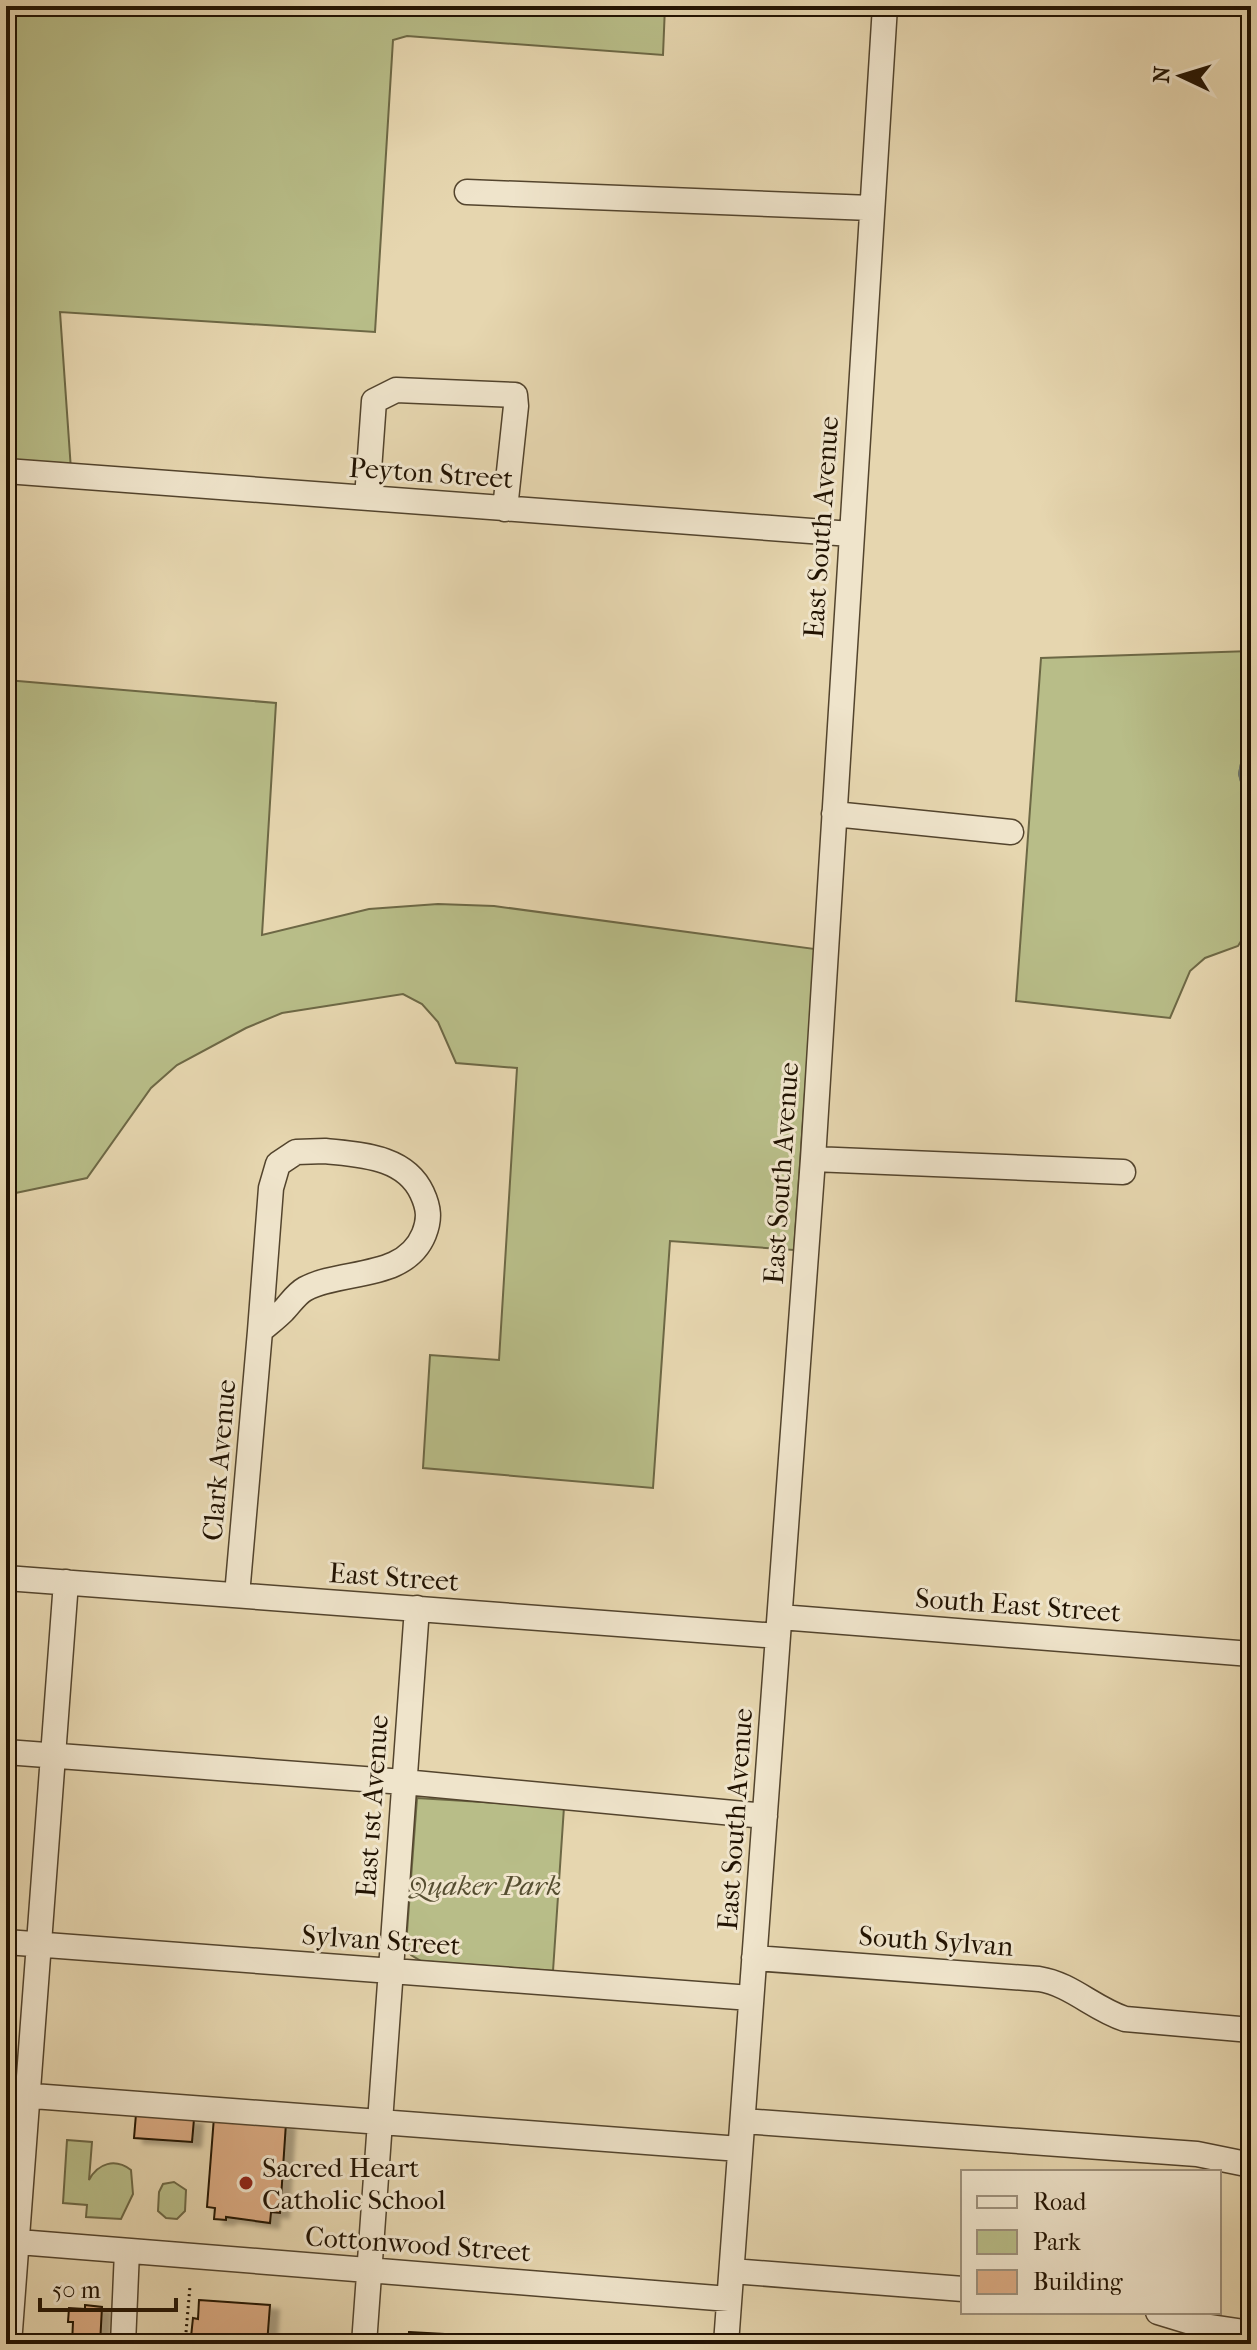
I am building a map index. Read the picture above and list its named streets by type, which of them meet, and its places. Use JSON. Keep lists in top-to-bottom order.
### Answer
{
  "streets": {
    "street": [
      "Peyton Street",
      "East South Avenue",
      "Clark Avenue",
      "East Street",
      "South East Street",
      "East 1st Avenue",
      "Sylvan Street",
      "South Sylvan",
      "Cottonwood Street"
    ]
  },
  "crossings": [
    ["Peyton Street", "East South Avenue"],
    ["East South Avenue", "East Street"],
    ["East South Avenue", "South East Street"],
    ["East South Avenue", "Sylvan Street"],
    ["East South Avenue", "South Sylvan"],
    ["East South Avenue", "Cottonwood Street"],
    ["Clark Avenue", "East Street"],
    ["East Street", "South East Street"],
    ["East Street", "East 1st Avenue"],
    ["East 1st Avenue", "Sylvan Street"],
    ["East 1st Avenue", "Cottonwood Street"]
  ],
  "parks": ["Quaker Park"],
  "places": ["Sacred Heart Catholic School"],
  "legend": ["Road", "Park", "Building"],
  "scale_bar": "50 m",
  "north": "left"
}
